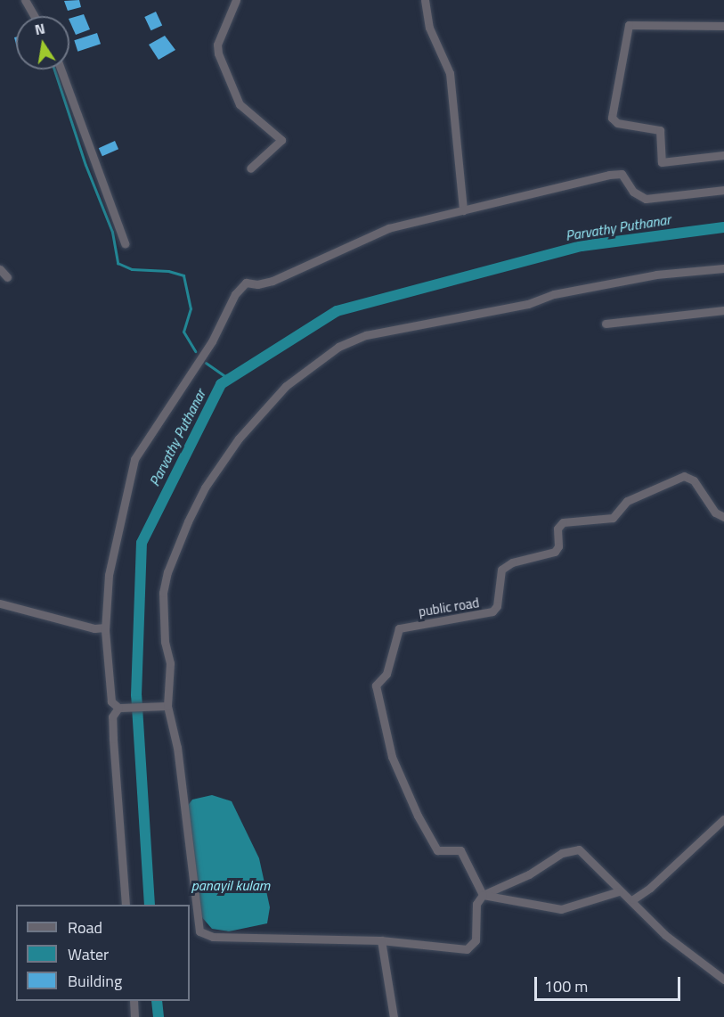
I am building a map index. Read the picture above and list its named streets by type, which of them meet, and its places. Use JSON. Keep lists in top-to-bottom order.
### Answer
{
  "streets": {
    "street": ["public road"]
  },
  "water": ["Parvathy Puthanar", "panayil kulam"],
  "legend": ["Road", "Water", "Building"],
  "scale_bar": "100 m",
  "north": "top"
}
